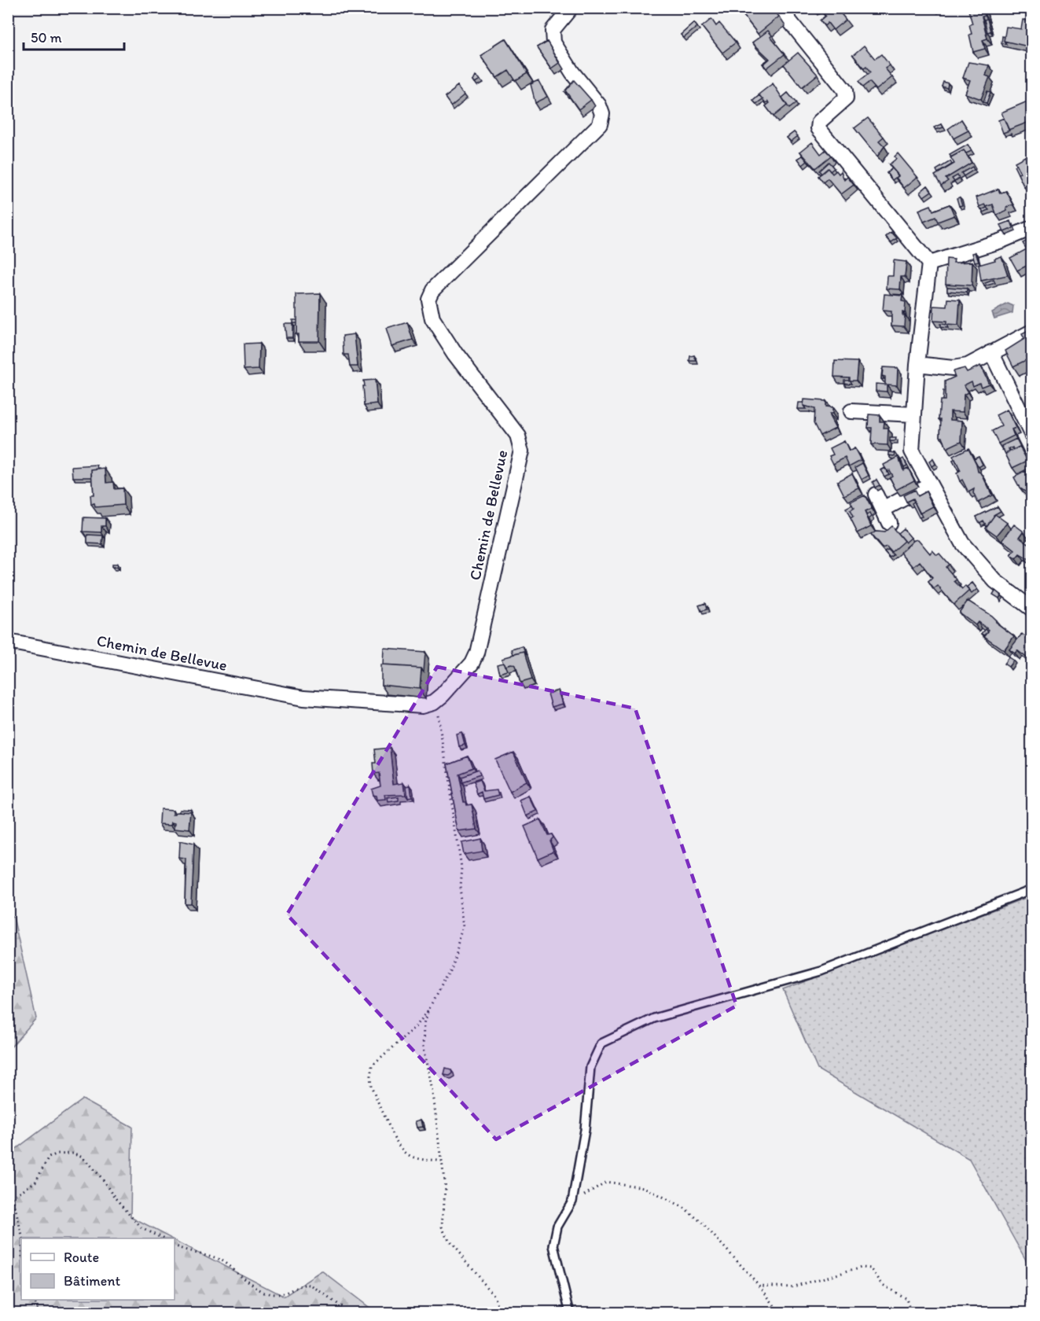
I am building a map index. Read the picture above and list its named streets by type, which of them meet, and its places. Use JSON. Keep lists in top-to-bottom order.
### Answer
{
  "streets": {
    "street": ["Chemin de Bellevue"]
  },
  "legend": ["Route", "Bâtiment"],
  "scale_bar": "50 m"
}
